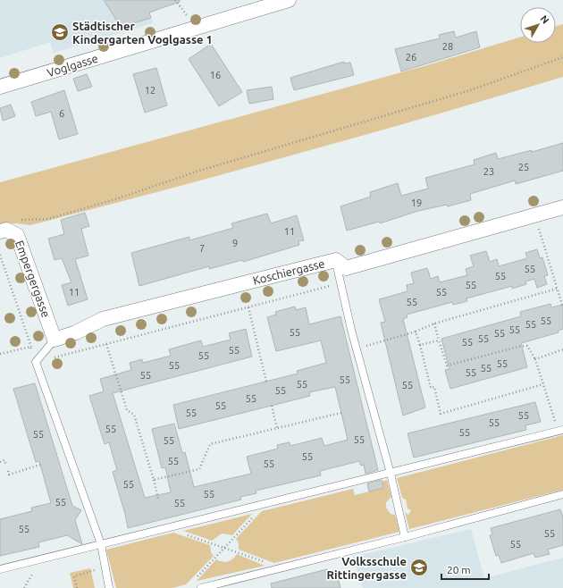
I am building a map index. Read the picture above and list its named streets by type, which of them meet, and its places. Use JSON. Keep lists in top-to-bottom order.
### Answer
{
  "streets": {
    "street": ["Voglgasse", "Koschiergasse", "Empergergasse"]
  },
  "crossings": [
    ["Koschiergasse", "Empergergasse"]
  ],
  "places": {
    "school or university": ["Städtischer Kindergarten Voglgasse 1", "Volksschule Rittingergasse"]
  },
  "house_numbers": [
    "28",
    "26",
    "16",
    "12",
    "6",
    "25",
    "23",
    "19",
    "11",
    "9",
    "7",
    "55",
    "55",
    "55",
    "11",
    "55",
    "55",
    "55",
    "55",
    "55",
    "55",
    "55",
    "55",
    "55",
    "55",
    "55",
    "55",
    "55",
    "55",
    "55",
    "55",
    "55",
    "55",
    "55",
    "55",
    "55",
    "55",
    "55",
    "55",
    "55",
    "55",
    "55",
    "55",
    "55",
    "55",
    "55",
    "55",
    "55",
    "55",
    "55",
    "55",
    "55",
    "55",
    "55",
    "55"
  ],
  "scale_bar": "20 m",
  "north": "top right"
}
